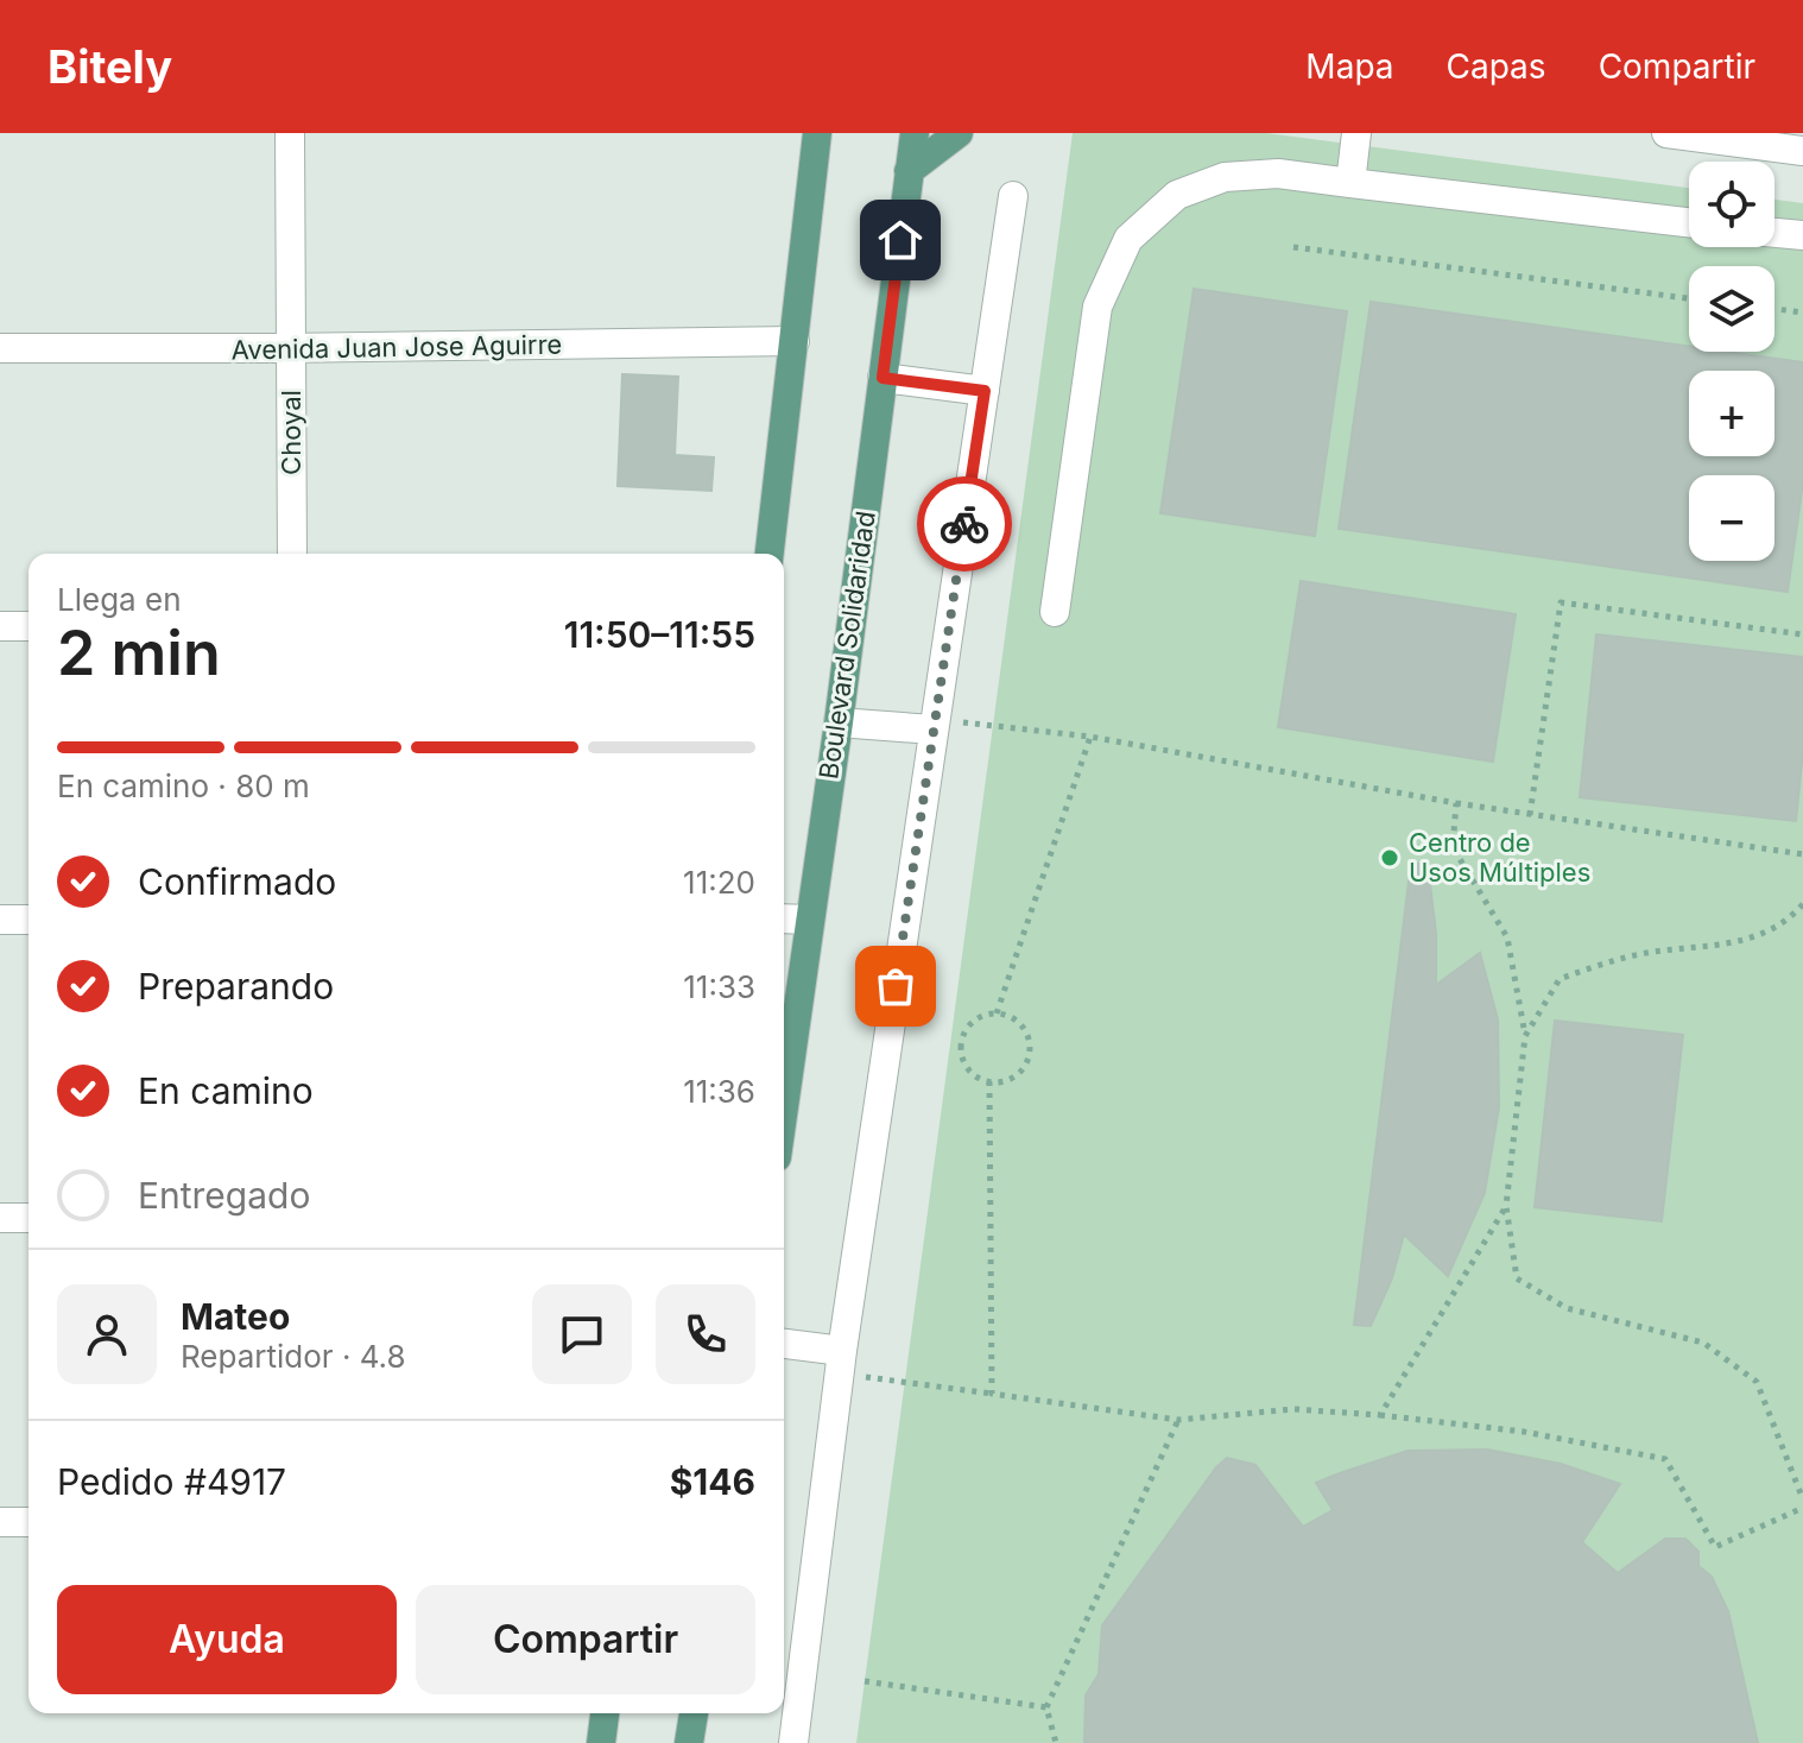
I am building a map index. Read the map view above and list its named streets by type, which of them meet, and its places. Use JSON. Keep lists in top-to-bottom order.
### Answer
{
  "streets": {
    "main road": ["Boulevard Solidaridad"],
    "street": ["Avenida Juan Jose Aguirre", "Choyal"]
  },
  "crossings": [
    ["Avenida Juan Jose Aguirre", "Choyal"]
  ],
  "places": ["Centro de Usos Múltiples"],
  "page": {
    "header": "Bitely",
    "nav": ["Mapa", "Capas", "Compartir"],
    "map_buttons": ["+", "−"],
    "heading": ["2 min", "Llega en", "11:50–11:55"],
    "panel": [
      "Mateo",
      "Repartidor · 4.8",
      "Pedido #4917",
      "$146"
    ],
    "bar": "En camino · 80 m",
    "list": [
      ["Confirmado", "11:20"],
      ["Preparando", "11:33"],
      ["En camino", "11:36"],
      "Entregado"
    ],
    "buttons": ["Ayuda", "Compartir"]
  }
}
